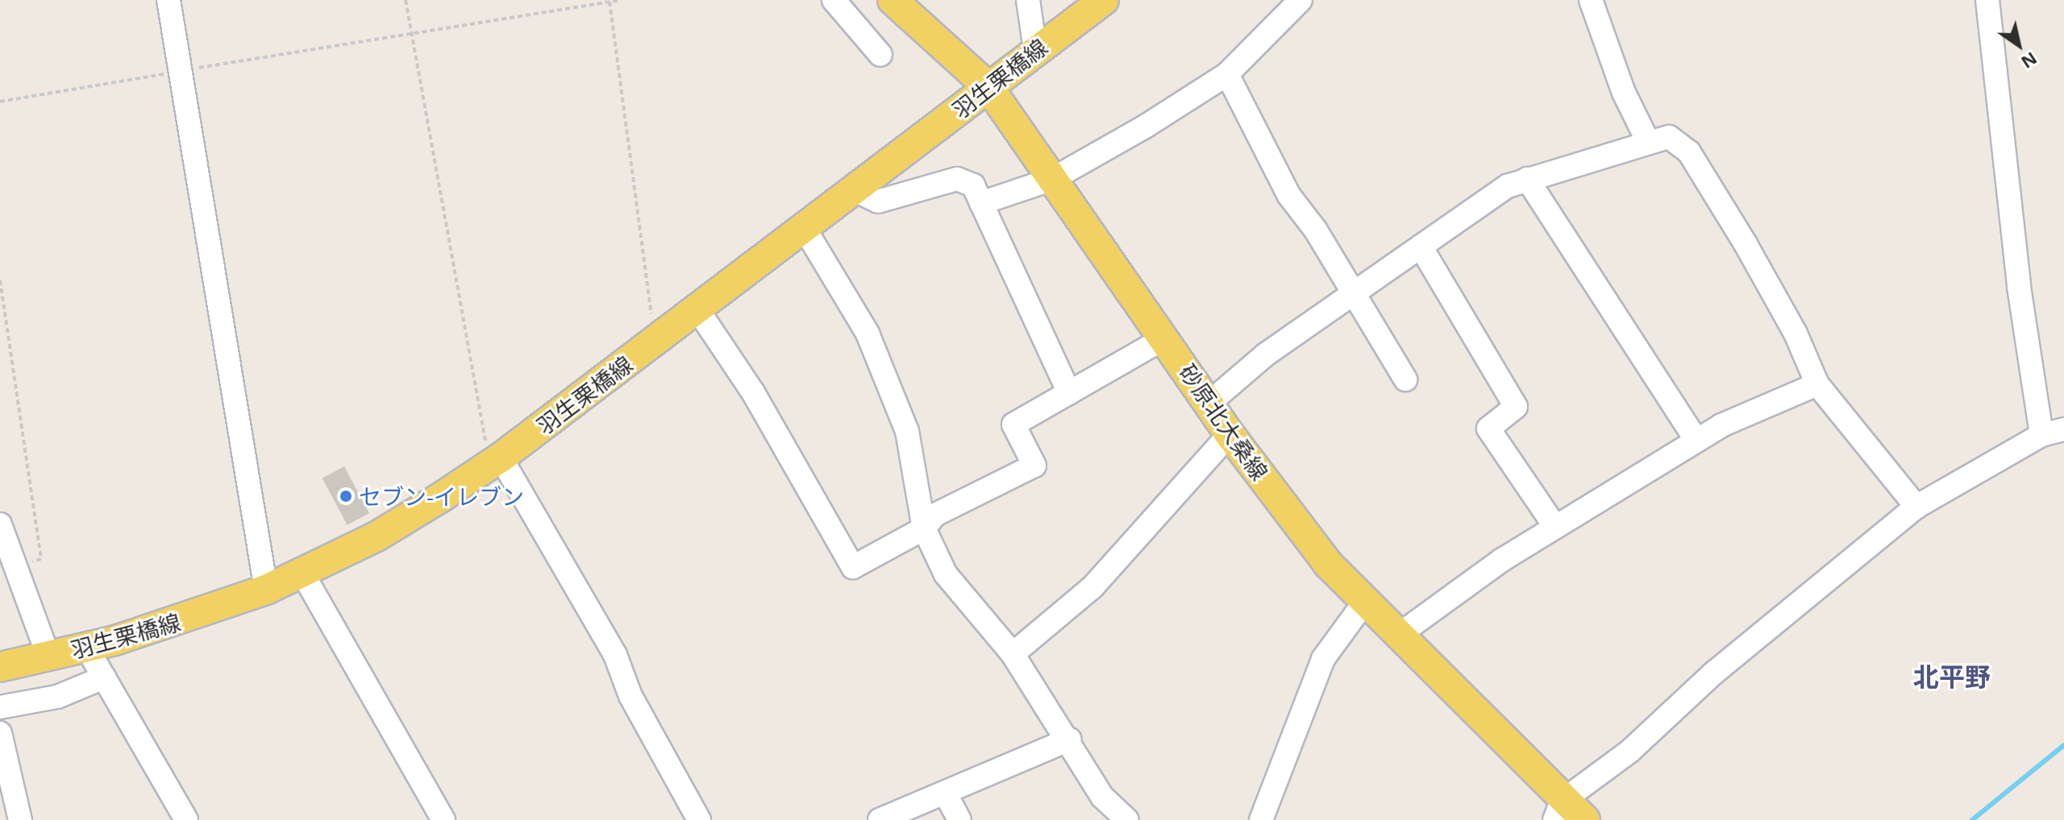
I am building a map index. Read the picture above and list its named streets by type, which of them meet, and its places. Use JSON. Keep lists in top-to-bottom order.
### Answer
{
  "streets": {
    "main road": ["羽生栗橋線", "砂原北大桑線"]
  },
  "crossings": [
    ["羽生栗橋線", "砂原北大桑線"]
  ],
  "districts": ["北平野"],
  "places": ["セブン-イレブン"],
  "north": "bottom right"
}
